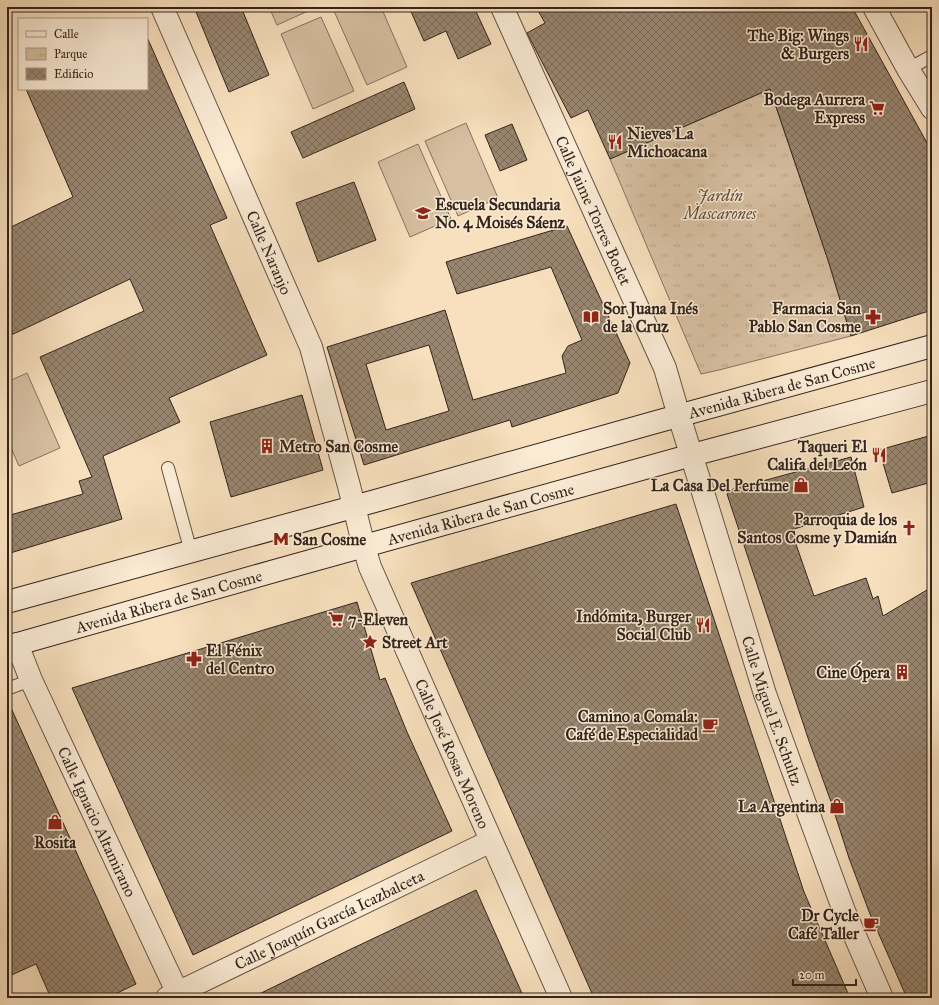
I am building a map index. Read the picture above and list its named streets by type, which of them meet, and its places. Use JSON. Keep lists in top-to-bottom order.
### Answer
{
  "streets": {
    "street": [
      "Calle Jaime Torres Bodet",
      "Calle Naranjo",
      "Avenida Ribera de San Cosme",
      "Calle Miguel E. Schultz",
      "Calle José Rosas Moreno",
      "Calle Ignacio Altamirano",
      "Calle Joaquín García Icazbalceta"
    ]
  },
  "crossings": [
    ["Calle Jaime Torres Bodet", "Avenida Ribera de San Cosme"],
    ["Calle Jaime Torres Bodet", "Calle Miguel E. Schultz"],
    ["Calle Naranjo", "Avenida Ribera de San Cosme"],
    ["Calle Naranjo", "Calle José Rosas Moreno"],
    ["Avenida Ribera de San Cosme", "Calle Miguel E. Schultz"],
    ["Avenida Ribera de San Cosme", "Calle José Rosas Moreno"],
    ["Avenida Ribera de San Cosme", "Calle Ignacio Altamirano"],
    ["Calle José Rosas Moreno", "Calle Joaquín García Icazbalceta"],
    ["Calle Ignacio Altamirano", "Calle Joaquín García Icazbalceta"]
  ],
  "parks": ["Jardín Mascarones"],
  "places": {
    "restaurant": [
      "The Big: Wings & Burgers",
      "Nieves La Michoacana",
      "Taqueri El Califa del León",
      "Indómita, Burger Social Club"
    ],
    "supermarket": ["Bodega Aurrera Express", "7-Eleven"],
    "school or university": ["Escuela Secundaria No. 4 Moisés Sáenz"],
    "library": ["Sor Juana Inés de la Cruz"],
    "pharmacy": ["Farmacia San Pablo San Cosme", "El Fénix del Centro"],
    "building": ["Metro San Cosme", "Cine Ópera"],
    "shop": ["La Casa Del Perfume", "La Argentina", "Rosita"],
    "church": ["Parroquia de los Santos Cosme y Damián"],
    "metro station": ["San Cosme"],
    "place": ["Street Art"],
    "cafe": ["Camino a Comala: Café de Especialidad", "Dr Cycle Café Taller"]
  },
  "legend": ["Calle", "Parque", "Edificio"],
  "scale_bar": "20 m"
}
